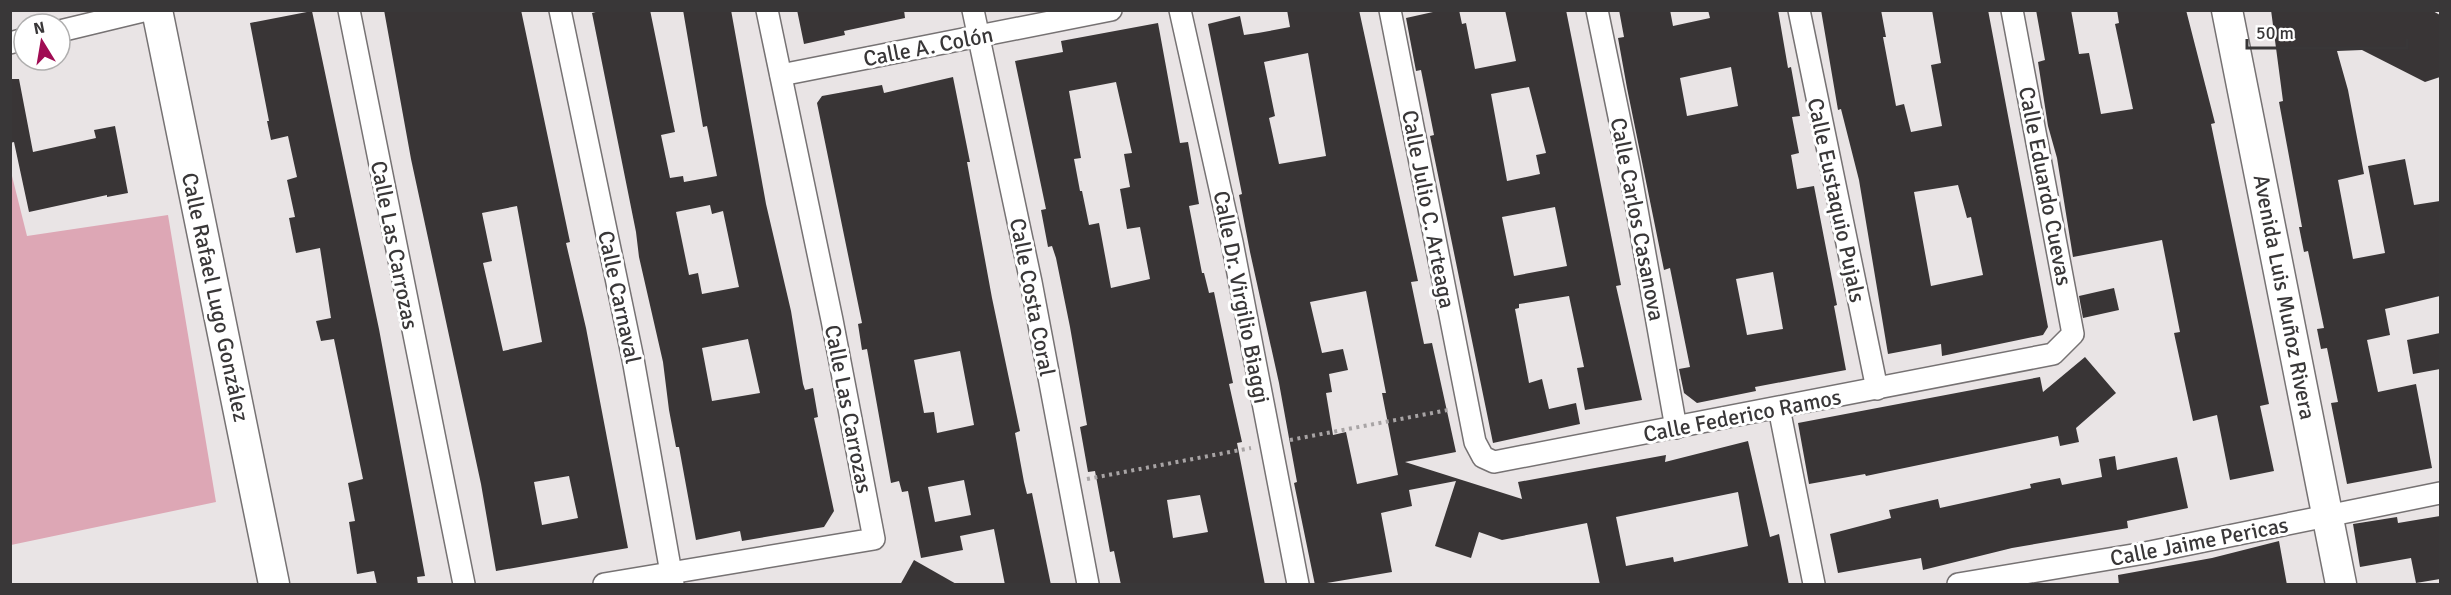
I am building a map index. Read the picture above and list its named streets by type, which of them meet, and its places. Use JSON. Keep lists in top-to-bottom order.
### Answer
{
  "streets": {
    "street": [
      "Calle A. Colón",
      "Calle Eduardo Cuevas",
      "Calle Eustaquio Pujals",
      "Calle Julio C. Arteaga",
      "Calle Carlos Casanova",
      "Calle Las Carrozas",
      "Calle Rafael Lugo González",
      "Calle Carnaval",
      "Calle Costa Coral",
      "Calle Dr. Virgilio Biaggi",
      "Avenida Luis Muñoz Rivera",
      "Calle Federico Ramos",
      "Calle Jaime Pericas"
    ]
  },
  "crossings": [
    ["Calle A. Colón", "Calle Las Carrozas"],
    ["Calle A. Colón", "Calle Costa Coral"],
    ["Calle Eduardo Cuevas", "Calle Federico Ramos"],
    ["Calle Eustaquio Pujals", "Calle Federico Ramos"],
    ["Calle Julio C. Arteaga", "Calle Federico Ramos"],
    ["Calle Carlos Casanova", "Calle Federico Ramos"],
    ["Calle Las Carrozas", "Calle Carnaval"],
    ["Avenida Luis Muñoz Rivera", "Calle Jaime Pericas"]
  ],
  "scale_bar": "50 m",
  "north": "top"
}
